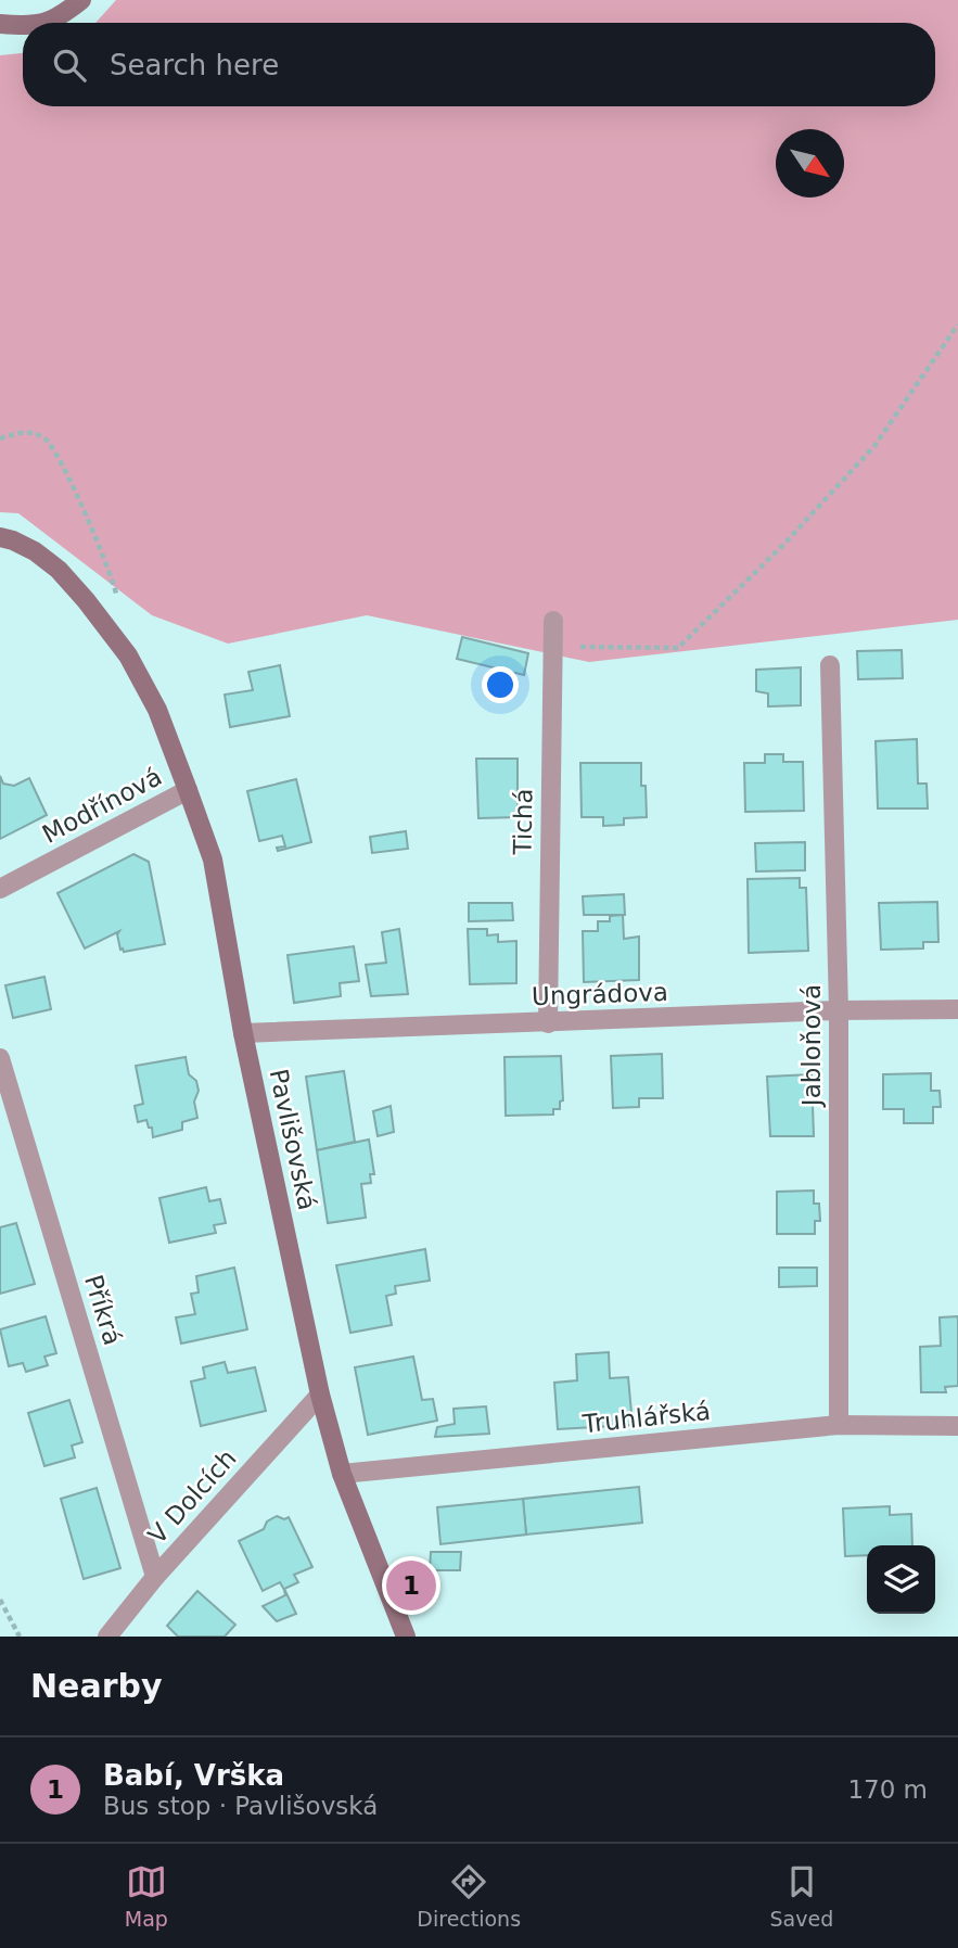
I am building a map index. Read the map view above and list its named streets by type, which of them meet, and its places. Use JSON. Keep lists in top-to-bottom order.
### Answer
{
  "streets": {
    "street": [
      "Modřínová",
      "Tichá",
      "Ungrádova",
      "Jabloňová",
      "Pavlišovská",
      "Příkrá",
      "Truhlářská",
      "V Dolcích"
    ]
  },
  "crossings": [
    ["Modřínová", "Pavlišovská"],
    ["Tichá", "Ungrádova"],
    ["Ungrádova", "Jabloňová"],
    ["Ungrádova", "Pavlišovská"],
    ["Jabloňová", "Truhlářská"],
    ["Pavlišovská", "Truhlářská"],
    ["Pavlišovská", "V Dolcích"],
    ["Příkrá", "V Dolcích"]
  ],
  "north": "bottom right",
  "page": {
    "search": "Search here",
    "pins": "1",
    "heading": "Nearby",
    "list": [
      {
        "mark": "1",
        "name": "Babí, Vrška",
        "note": "Bus stop · Pavlišovská",
        "value": "170 m"
      }
    ],
    "nav": ["Map", "Directions", "Saved"]
  }
}
